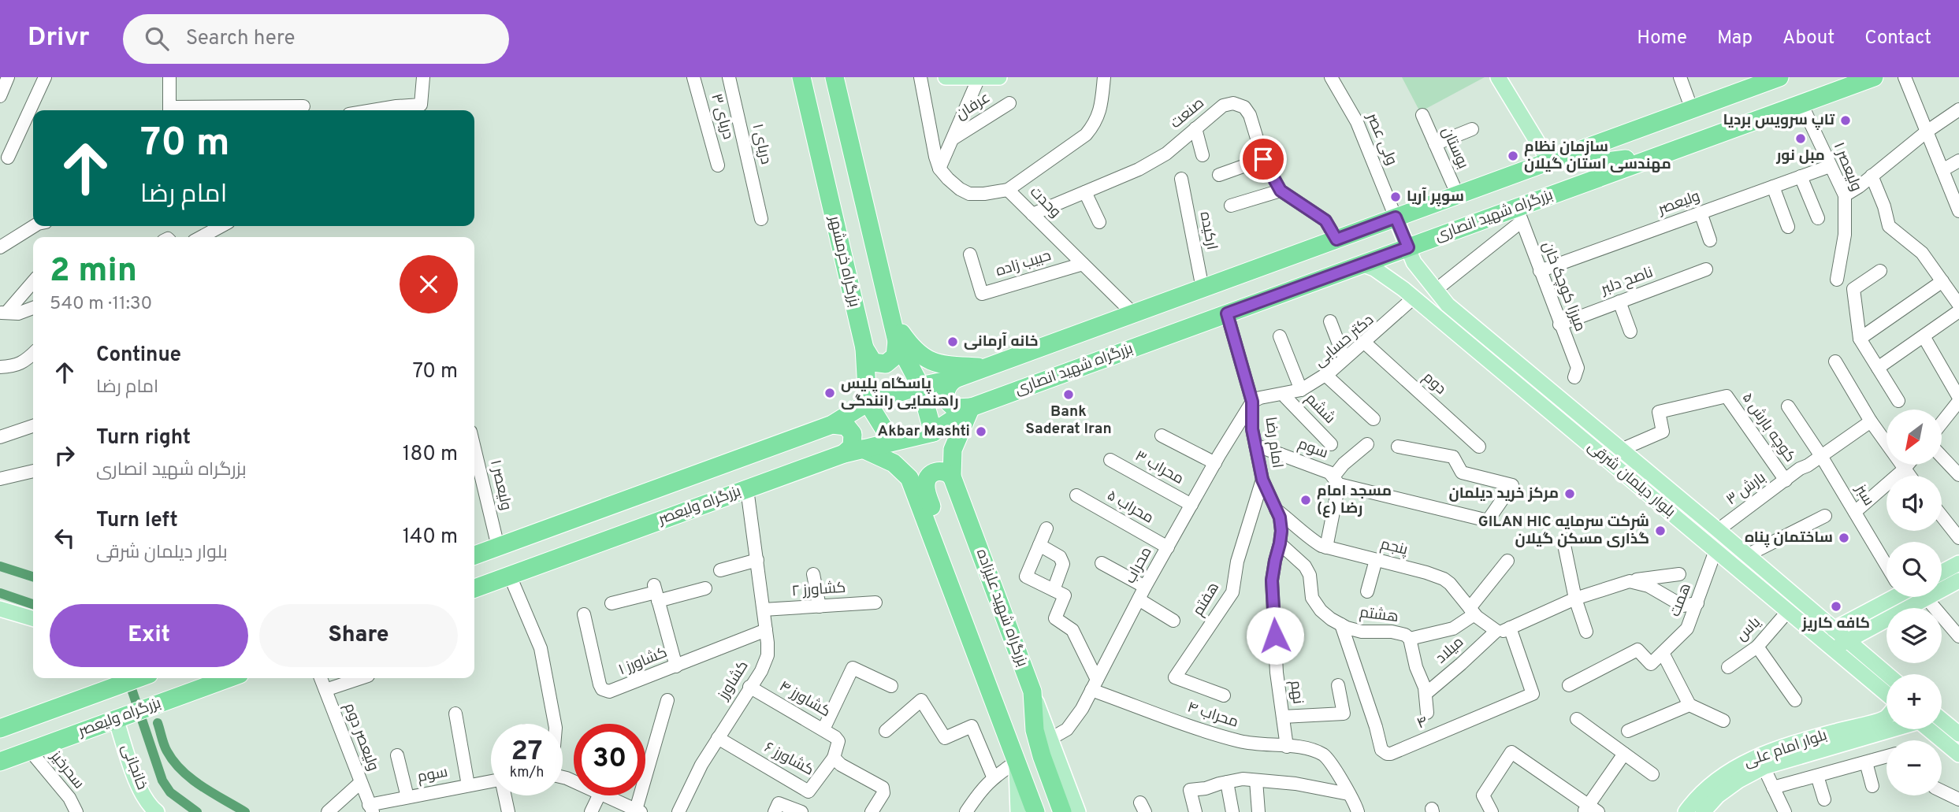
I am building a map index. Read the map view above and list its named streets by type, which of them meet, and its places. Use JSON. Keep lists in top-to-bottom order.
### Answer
{
  "streets": {
    "highway": [
      "بزرگراه شهید انصاری",
      "بزرگراه خرمشهر",
      "بزرگراه ولیعصر",
      "بزرگراه شهید علیزاده"
    ],
    "main road": ["بلوار دیلمان شرقی", "بلوار امام علی", "خانجانی"],
    "street": [
      "عرفان",
      "صنعت",
      "دریای ۳",
      "ولی عصر",
      "دریای ۱",
      "بوستان",
      "ولیعصر ۱",
      "وحدت",
      "ولیعصر",
      "ارکیده",
      "حبیب زاده",
      "ناصح دلبر",
      "میرزا کوچک خان",
      "دکتر حسابی",
      "دوم",
      "ششم",
      "کوچه بارش ۵",
      "امام رضا",
      "سوم",
      "محراب ۳",
      "بارش ۳",
      "سبز",
      "محراب ۵",
      "پنجم",
      "محراب",
      "کشاورز ۲",
      "هفتم",
      "همت",
      "هشتم",
      "یاس",
      "میلاد",
      "کشاورز ۱",
      "کشاورز",
      "نهم",
      "کشاورز ۴",
      "محراب ۴",
      "۴",
      "ولیعصر دوم",
      "کشاورز ۶",
      "سحرخیز"
    ]
  },
  "crossings": [
    ["صنعت", "وحدت"],
    ["صنعت", "بزرگراه شهید انصاری"],
    ["ولی عصر", "بزرگراه شهید انصاری"],
    ["ولی عصر", "بلوار دیلمان شرقی"],
    ["بوستان", "بزرگراه شهید انصاری"],
    ["ولیعصر ۱", "ولیعصر"],
    ["ولیعصر ۱", "بزرگراه شهید انصاری"],
    ["ولیعصر ۱", "بزرگراه ولیعصر"],
    ["وحدت", "بزرگراه شهید انصاری"],
    ["وحدت", "حبیب زاده"],
    ["ولیعصر", "میرزا کوچک خان"],
    ["بزرگراه شهید انصاری", "ارکیده"],
    ["بزرگراه شهید انصاری", "بزرگراه خرمشهر"],
    ["بزرگراه شهید انصاری", "میرزا کوچک خان"],
    ["بزرگراه شهید انصاری", "امام رضا"],
    ["بزرگراه شهید انصاری", "بلوار دیلمان شرقی"],
    ["بزرگراه شهید انصاری", "بزرگراه ولیعصر"],
    ["بزرگراه شهید انصاری", "بزرگراه شهید علیزاده"],
    ["بزرگراه خرمشهر", "بزرگراه ولیعصر"],
    ["ناصح دلبر", "میرزا کوچک خان"],
    ["دکتر حسابی", "دوم"],
    ["دکتر حسابی", "ششم"],
    ["دکتر حسابی", "امام رضا"],
    ["دکتر حسابی", "بلوار دیلمان شرقی"],
    ["دکتر حسابی", "محراب"],
    ["کوچه بارش ۵", "بلوار دیلمان شرقی"],
    ["کوچه بارش ۵", "بارش ۳"],
    ["امام رضا", "سوم"],
    ["امام رضا", "پنجم"],
    ["امام رضا", "محراب"],
    ["امام رضا", "هفتم"],
    ["امام رضا", "هشتم"],
    ["امام رضا", "نهم"],
    ["سوم", "ولیعصر دوم"],
    ["محراب ۳", "محراب"],
    ["بلوار دیلمان شرقی", "بارش ۳"],
    ["بلوار دیلمان شرقی", "همت"],
    ["بلوار دیلمان شرقی", "یاس"],
    ["بارش ۳", "سبز"],
    ["بزرگراه ولیعصر", "کشاورز"],
    ["بزرگراه ولیعصر", "خانجانی"],
    ["بزرگراه ولیعصر", "سحرخیز"],
    ["محراب ۵", "محراب"],
    ["پنجم", "میلاد"],
    ["محراب", "محراب ۴"],
    ["کشاورز ۲", "کشاورز"],
    ["هشتم", "میلاد"],
    ["هشتم", "نهم"],
    ["هشتم", "۴"],
    ["کشاورز ۱", "کشاورز"],
    ["کشاورز", "کشاورز ۴"],
    ["کشاورز", "کشاورز ۶"],
    ["نهم", "محراب ۴"],
    ["کشاورز ۴", "کشاورز ۶"]
  ],
  "places": [
    "تاپ سرویس بردیا",
    "مبل نور",
    "سازمان نظام مهندسی استان گیلان",
    "سوپر آریا",
    "خانه آرمانی",
    "پاسگاه پلیس راهنمایی رانندگی",
    "Bank Saderat Iran",
    "Akbar Mashti",
    "مرکز خرید دیلمان",
    "مسجد امام رضا (ع)",
    "GILAN HIC شرکت سرمایه گذاری مسکن گیلان",
    "ساختمان پناه",
    "کافه کاریز"
  ],
  "north": "bottom left",
  "page": {
    "header": "Drivr",
    "search": "Search here",
    "nav": [
      "Home",
      "Map",
      "About",
      "Contact"
    ],
    "turn": ["70 m", "امام رضا"],
    "heading": ["2 min", "540 m · 11:30"],
    "list": [
      {
        "name": "Continue",
        "note": "امام رضا",
        "value": "70 m"
      },
      {
        "name": "Turn right",
        "note": "بزرگراه شهید انصاری",
        "value": "180 m"
      },
      {
        "name": "Turn left",
        "note": "بلوار دیلمان شرقی",
        "value": "140 m"
      }
    ],
    "map_buttons": ["+", "−"],
    "buttons": ["Exit", "Share"],
    "speed": "27 km/h",
    "limit": "30"
  }
}
